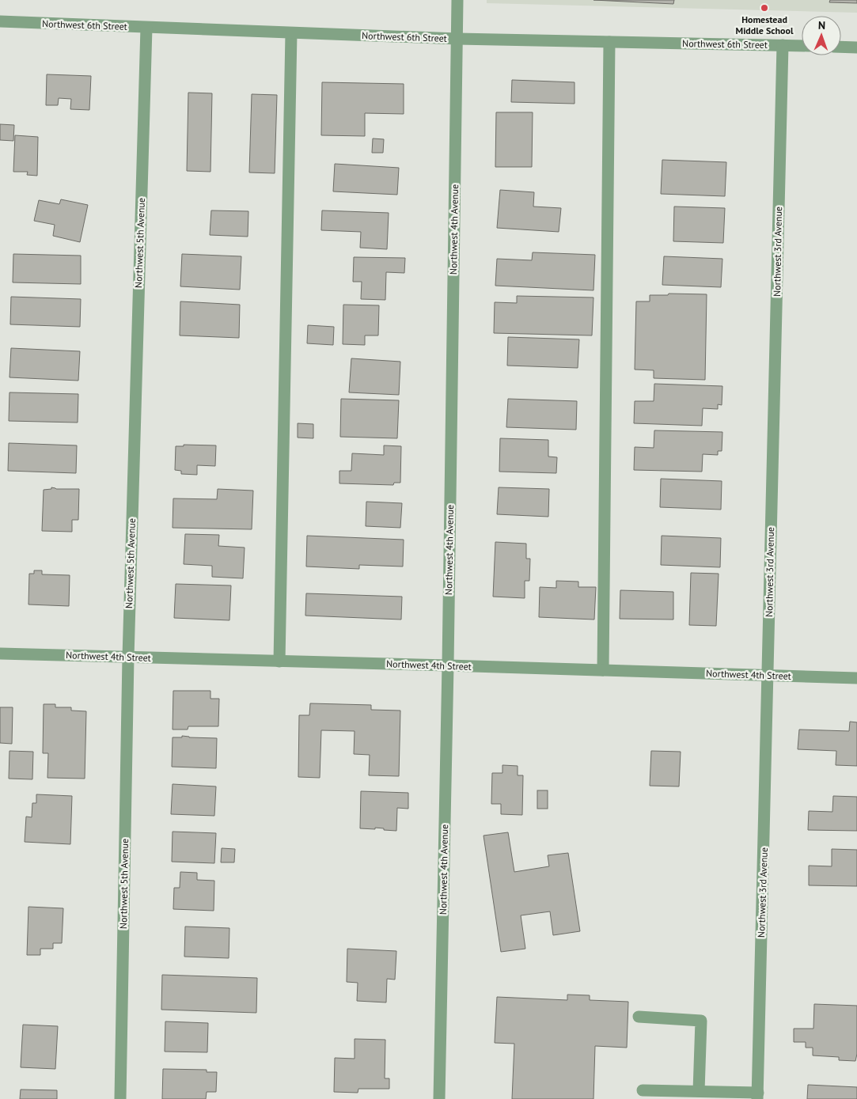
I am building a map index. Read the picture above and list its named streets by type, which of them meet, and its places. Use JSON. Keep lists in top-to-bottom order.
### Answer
{
  "streets": {
    "street": [
      "Northwest 6th Street",
      "Northwest 4th Avenue",
      "Northwest 5th Avenue",
      "Northwest 3rd Avenue",
      "Northwest 4th Street"
    ]
  },
  "crossings": [
    ["Northwest 6th Street", "Northwest 4th Avenue"],
    ["Northwest 6th Street", "Northwest 5th Avenue"],
    ["Northwest 6th Street", "Northwest 3rd Avenue"],
    ["Northwest 4th Avenue", "Northwest 4th Street"],
    ["Northwest 5th Avenue", "Northwest 4th Street"],
    ["Northwest 3rd Avenue", "Northwest 4th Street"]
  ],
  "places": ["Homestead Middle School"],
  "north": "top"
}
